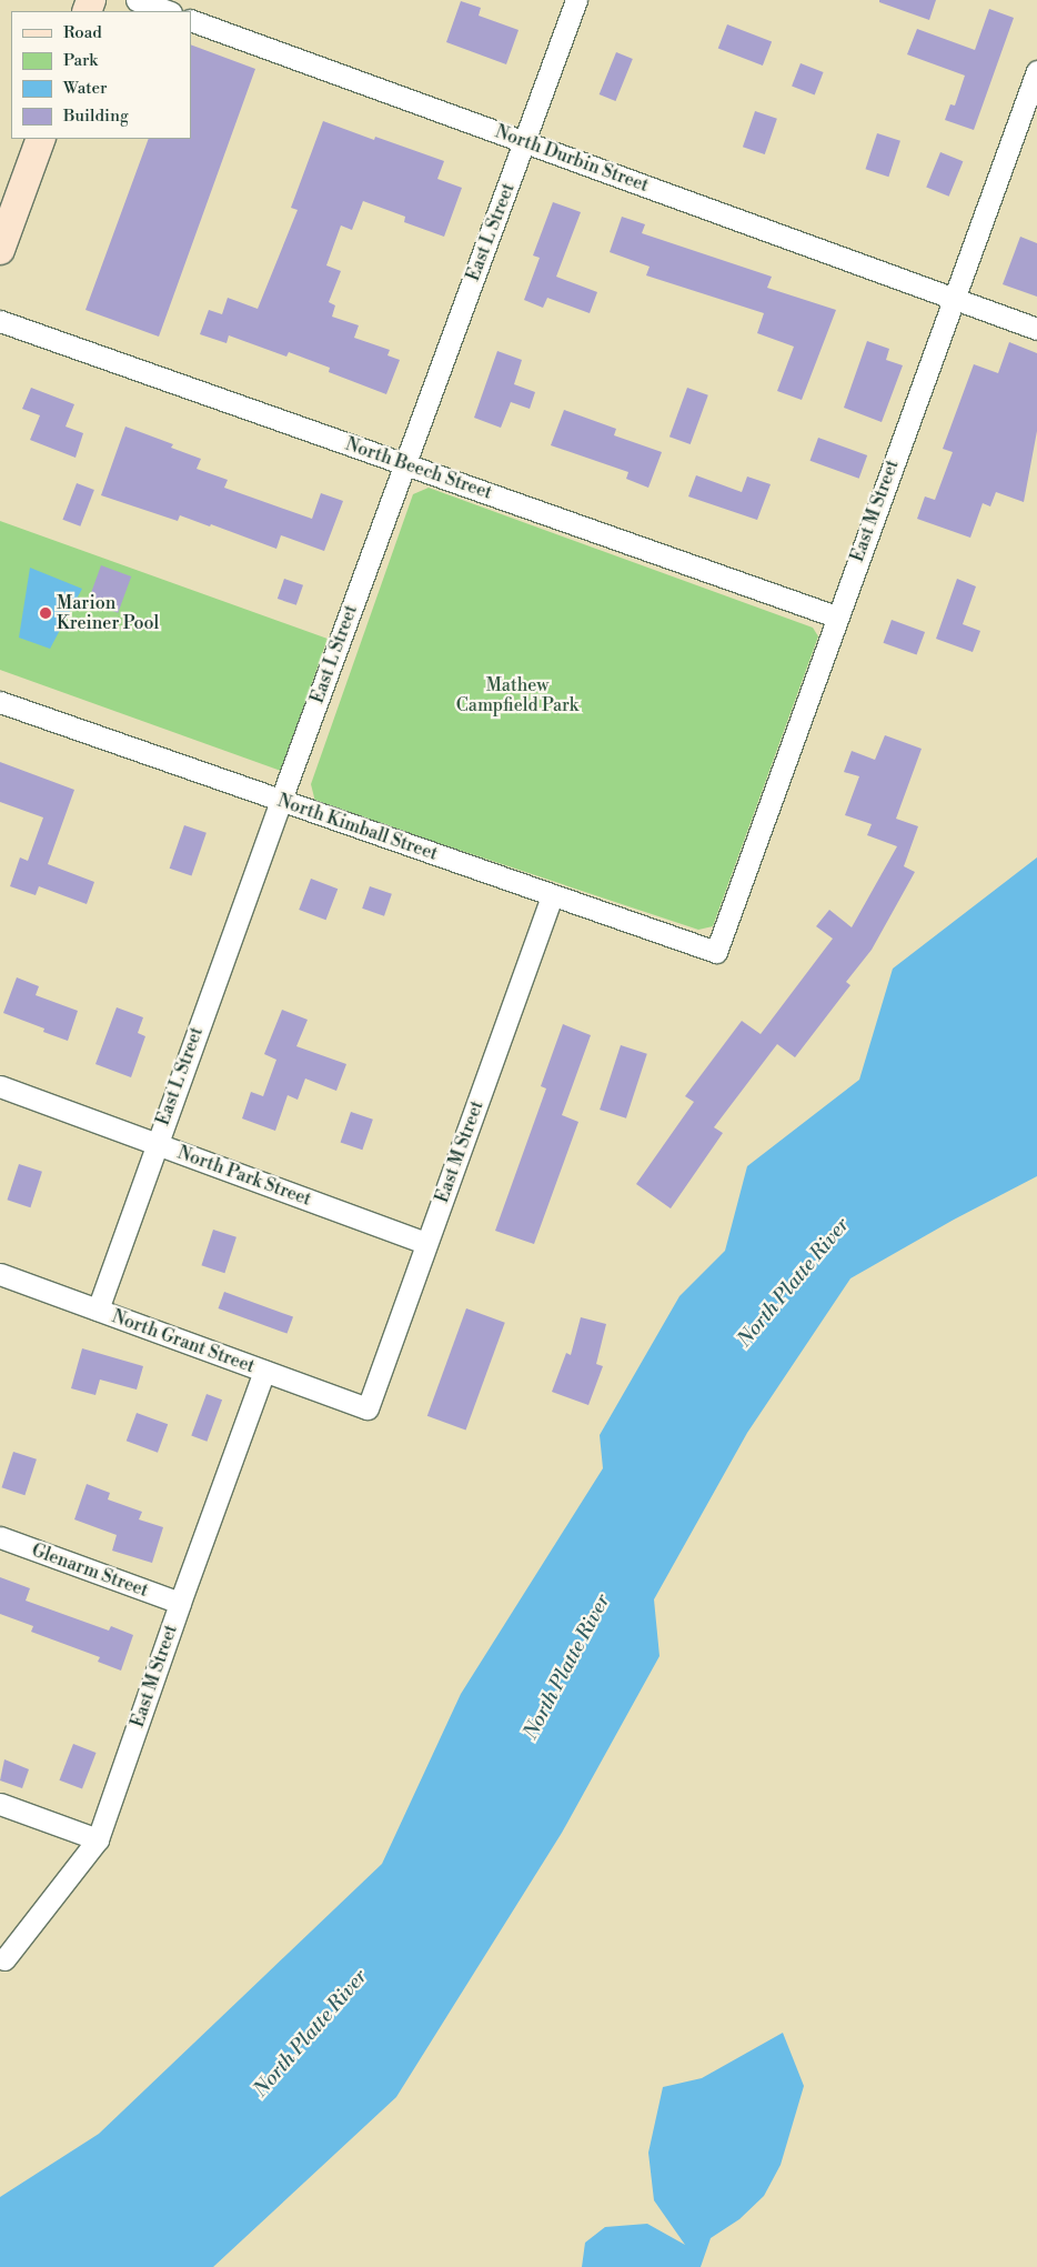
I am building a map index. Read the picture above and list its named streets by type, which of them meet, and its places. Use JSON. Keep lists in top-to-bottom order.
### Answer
{
  "streets": {
    "street": [
      "North Durbin Street",
      "East L Street",
      "North Beech Street",
      "East M Street",
      "North Kimball Street",
      "North Park Street",
      "North Grant Street",
      "Glenarm Street"
    ]
  },
  "crossings": [
    ["North Durbin Street", "East L Street"],
    ["North Durbin Street", "East M Street"],
    ["East L Street", "North Beech Street"],
    ["East L Street", "North Kimball Street"],
    ["East L Street", "North Park Street"],
    ["East L Street", "North Grant Street"],
    ["North Beech Street", "East M Street"],
    ["East M Street", "North Kimball Street"],
    ["East M Street", "North Park Street"],
    ["East M Street", "North Grant Street"],
    ["East M Street", "Glenarm Street"]
  ],
  "water": ["North Platte River"],
  "parks": ["Mathew Campfield Park"],
  "places": ["Marion Kreiner Pool"],
  "legend": [
    "Road",
    "Park",
    "Water",
    "Building"
  ]
}
